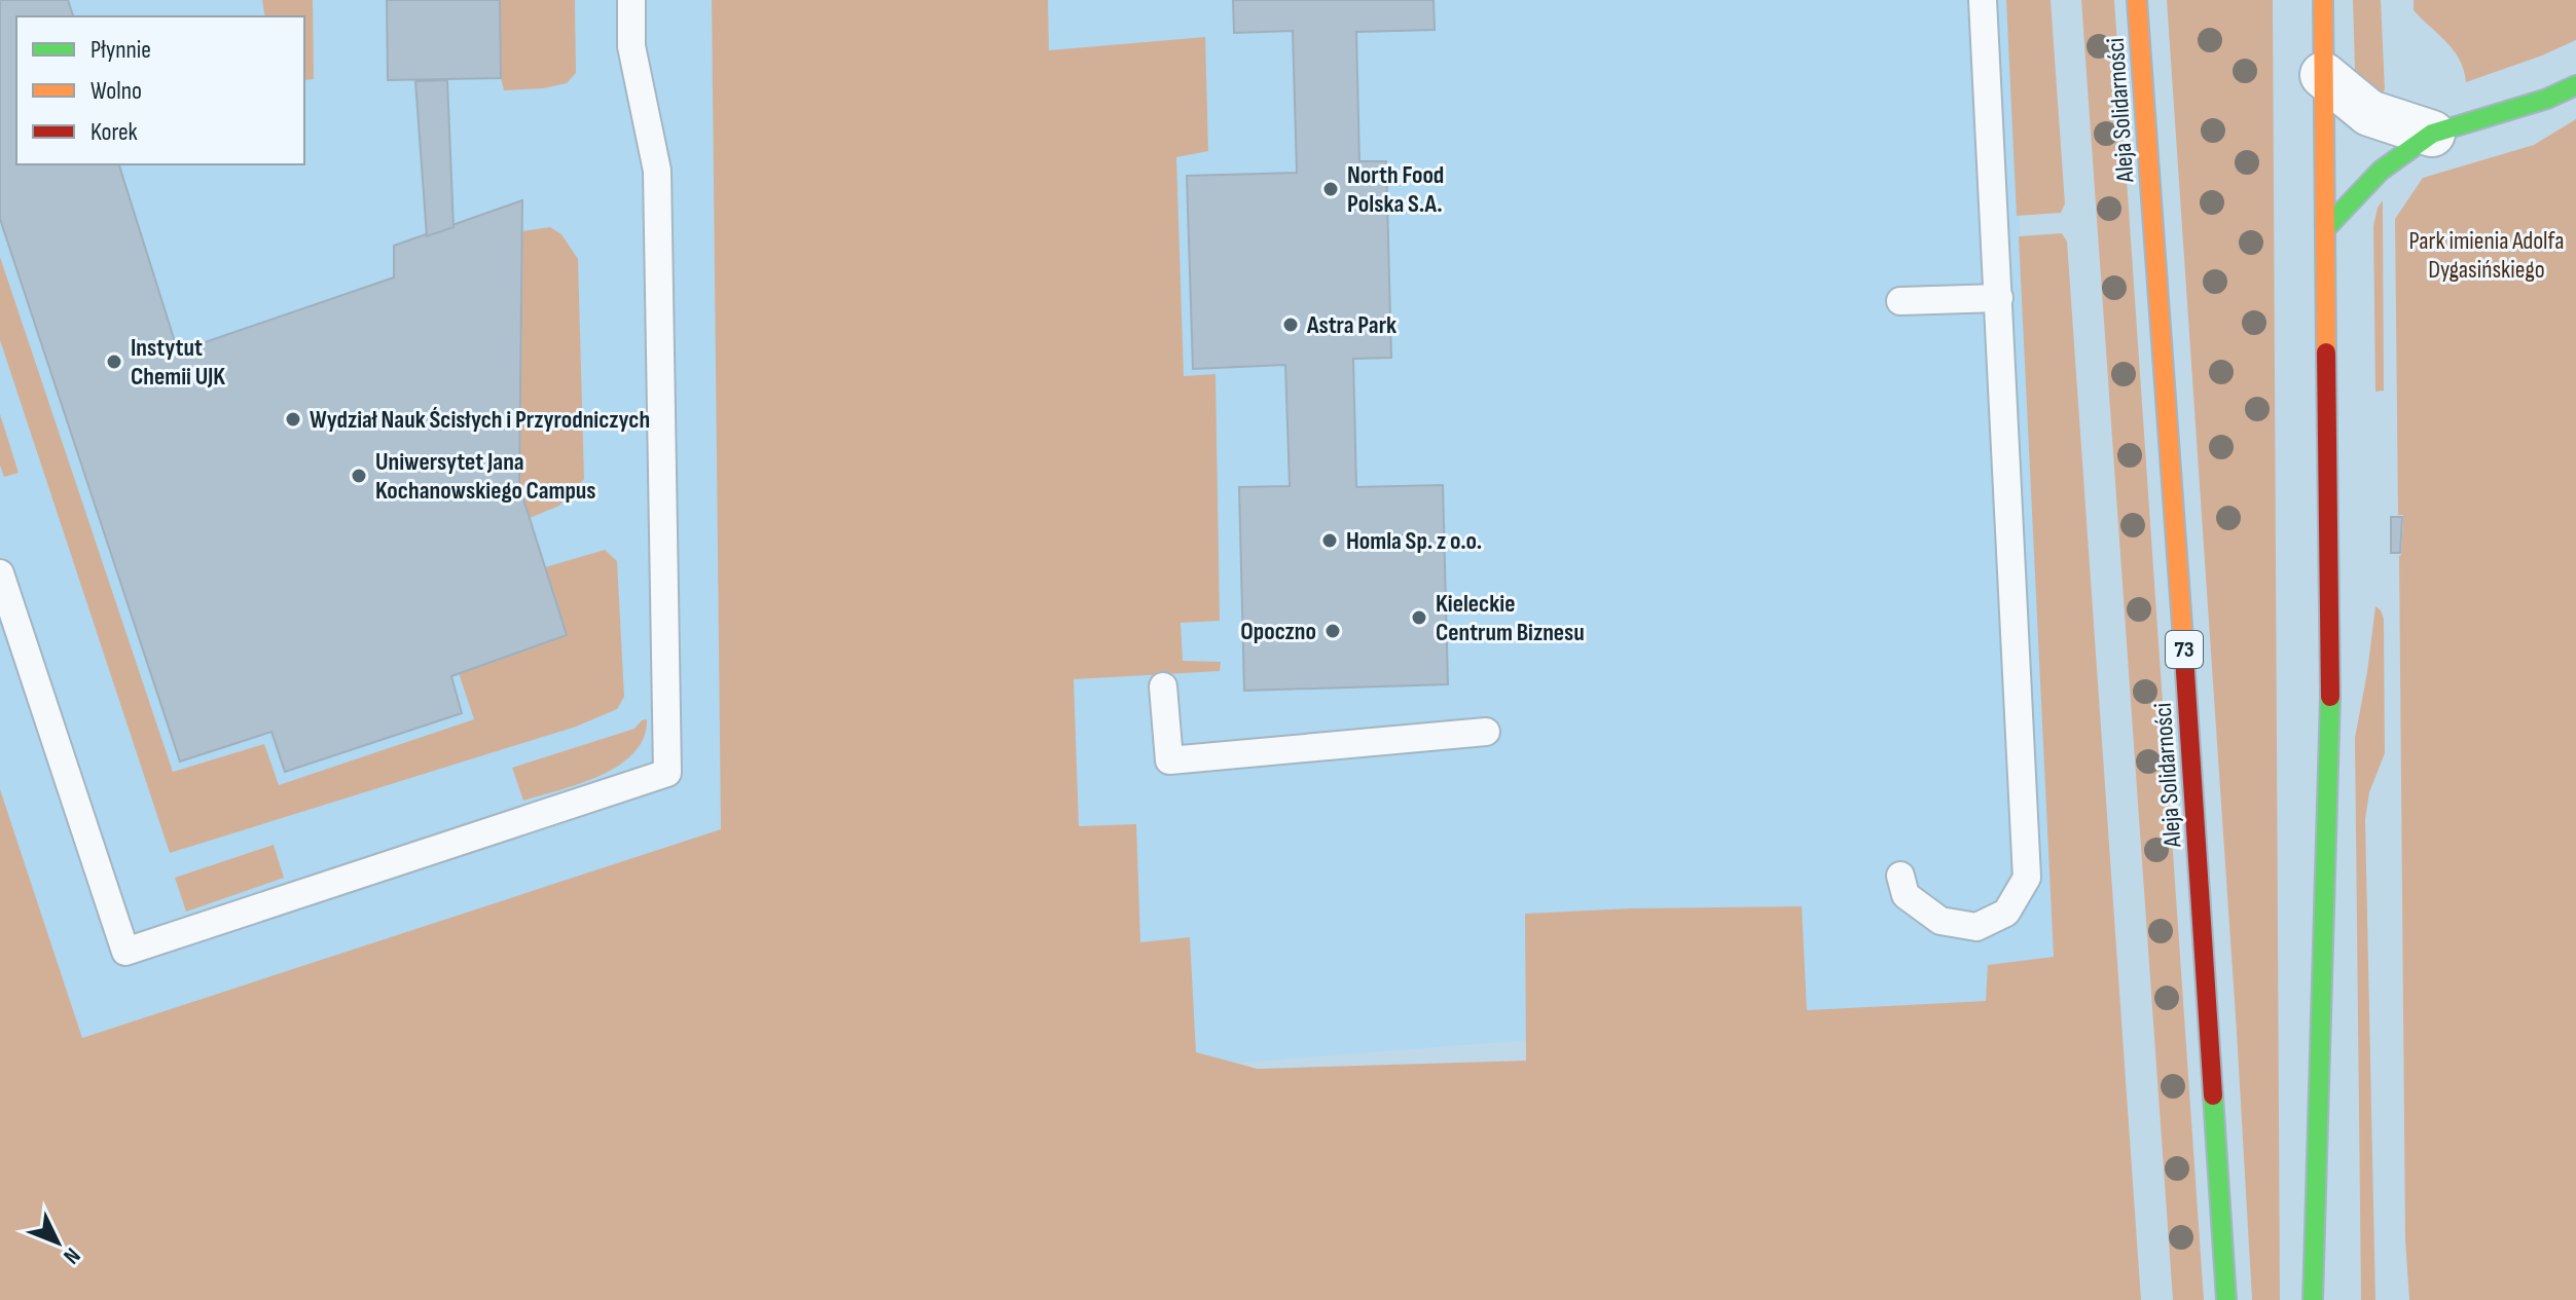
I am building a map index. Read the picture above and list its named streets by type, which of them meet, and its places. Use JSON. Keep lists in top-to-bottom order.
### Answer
{
  "streets": {
    "main road": ["Aleja Solidarności", "73"]
  },
  "parks": ["Park imienia Adolfa Dygasińskiego"],
  "places": [
    "North Food Polska S.A.",
    "Astra Park",
    "Instytut Chemii UJK",
    "Wydział Nauk Ścisłych i Przyrodniczych",
    "Uniwersytet Jana Kochanowskiego Campus",
    "Homla Sp. z o.o.",
    "Kieleckie Centrum Biznesu",
    "Opoczno"
  ],
  "legend": ["Płynnie", "Wolno", "Korek"],
  "north": "bottom right"
}
